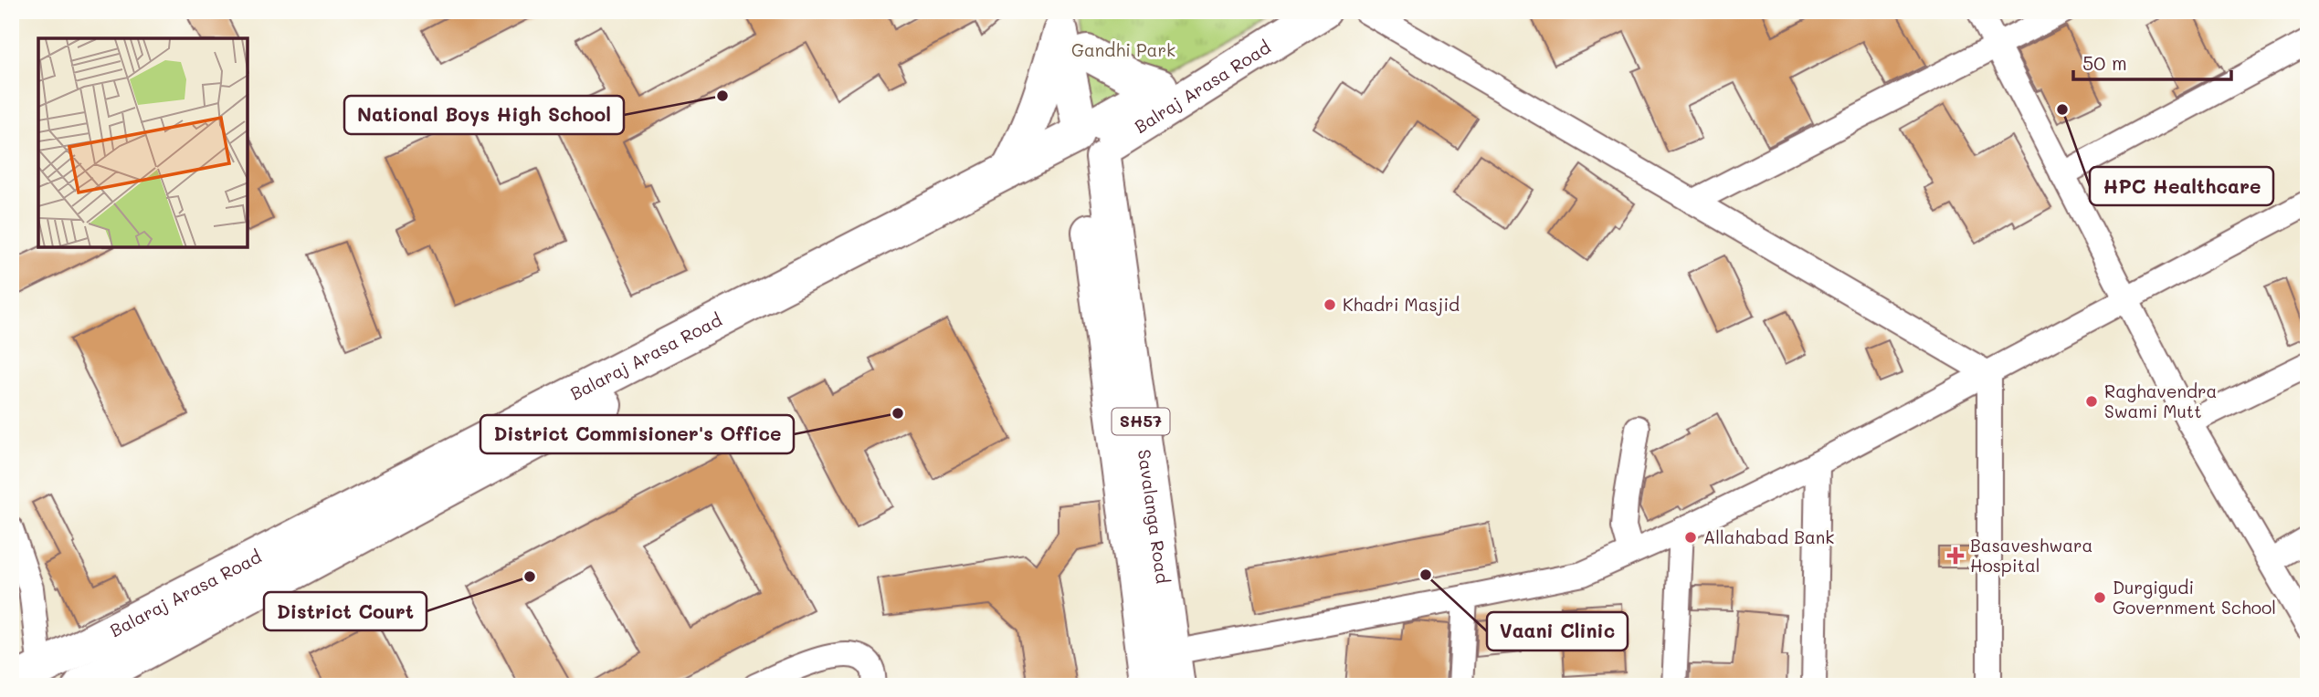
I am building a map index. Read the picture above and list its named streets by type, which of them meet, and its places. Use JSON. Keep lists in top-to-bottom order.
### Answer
{
  "streets": {
    "main road": [
      "Balraj Arasa Road",
      "Balaraj Arasa Road",
      "SH57",
      "Savalanga Road"
    ]
  },
  "crossings": [
    ["Balraj Arasa Road", "Balaraj Arasa Road"],
    ["Balraj Arasa Road", "Savalanga Road"],
    ["Balaraj Arasa Road", "Savalanga Road"]
  ],
  "parks": ["Gandhi Park"],
  "places": {
    "other": [
      "National Boys High School",
      "HPC Healthcare",
      "Khadri Masjid",
      "Raghavendra Swami Mutt",
      "District Commisioner's Office",
      "Allahabad Bank",
      "Vaani Clinic",
      "District Court",
      "Durgigudi Government School"
    ],
    "health": ["Basaveshwara Hospital"]
  },
  "scale_bar": "50 m"
}
